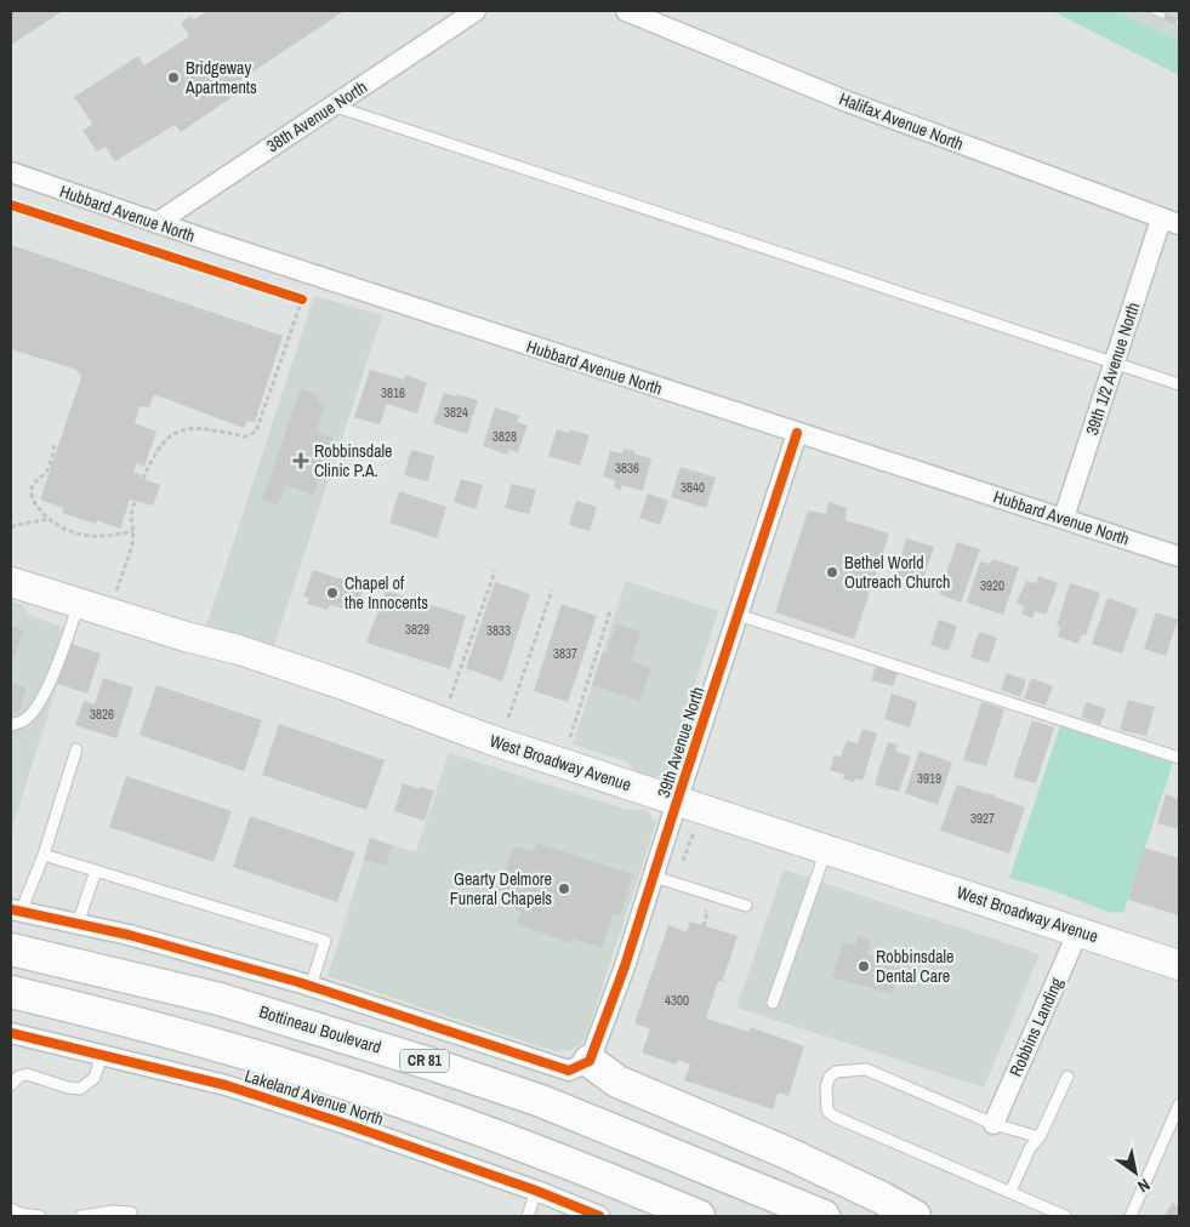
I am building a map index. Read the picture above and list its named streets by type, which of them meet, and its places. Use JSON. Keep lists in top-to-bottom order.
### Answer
{
  "streets": {
    "main road": ["Bottineau Boulevard", "CR 81"],
    "street": [
      "38th Avenue North",
      "Halifax Avenue North",
      "Hubbard Avenue North",
      "39th 1/2 Avenue North",
      "39th Avenue North",
      "West Broadway Avenue",
      "Robbins Landing",
      "Lakeland Avenue North"
    ]
  },
  "crossings": [
    ["38th Avenue North", "Hubbard Avenue North"],
    ["Halifax Avenue North", "39th 1/2 Avenue North"],
    ["Hubbard Avenue North", "39th 1/2 Avenue North"],
    ["Hubbard Avenue North", "39th Avenue North"],
    ["39th Avenue North", "West Broadway Avenue"],
    ["West Broadway Avenue", "Robbins Landing"]
  ],
  "places": {
    "other": [
      "Bridgeway Apartments",
      "Bethel World Outreach Church",
      "Chapel of the Innocents",
      "Gearty Delmore Funeral Chapels",
      "Robbinsdale Dental Care"
    ],
    "health": ["Robbinsdale Clinic P.A."]
  },
  "house_numbers": [
    "3816",
    "3824",
    "3828",
    "3836",
    "3840",
    "3920",
    "3829",
    "3833",
    "3837",
    "3826",
    "3919",
    "3927",
    "4300"
  ],
  "north": "bottom right"
}
